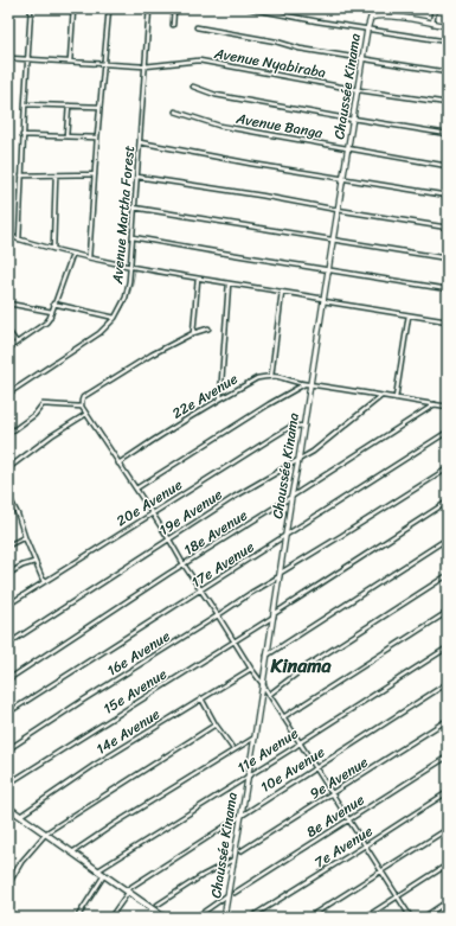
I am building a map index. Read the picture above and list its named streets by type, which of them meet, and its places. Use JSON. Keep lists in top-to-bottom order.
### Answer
{
  "streets": {
    "street": [
      "Avenue Nyabiraba",
      "Chaussée Kinama",
      "Avenue Banga",
      "Avenue Martha Forest",
      "22e Avenue",
      "20e Avenue",
      "19e Avenue",
      "18e Avenue",
      "17e Avenue",
      "16e Avenue",
      "15e Avenue",
      "14e Avenue",
      "11e Avenue",
      "10e Avenue",
      "9e Avenue",
      "8e Avenue",
      "7e Avenue"
    ]
  },
  "crossings": [
    ["Avenue Nyabiraba", "Chaussée Kinama"],
    ["Avenue Nyabiraba", "Avenue Martha Forest"],
    ["Chaussée Kinama", "Avenue Banga"],
    ["Chaussée Kinama", "20e Avenue"],
    ["Chaussée Kinama", "19e Avenue"],
    ["Chaussée Kinama", "18e Avenue"],
    ["Chaussée Kinama", "17e Avenue"],
    ["Chaussée Kinama", "16e Avenue"],
    ["Chaussée Kinama", "15e Avenue"],
    ["Chaussée Kinama", "11e Avenue"],
    ["Chaussée Kinama", "10e Avenue"]
  ],
  "districts": ["Kinama"]
}
